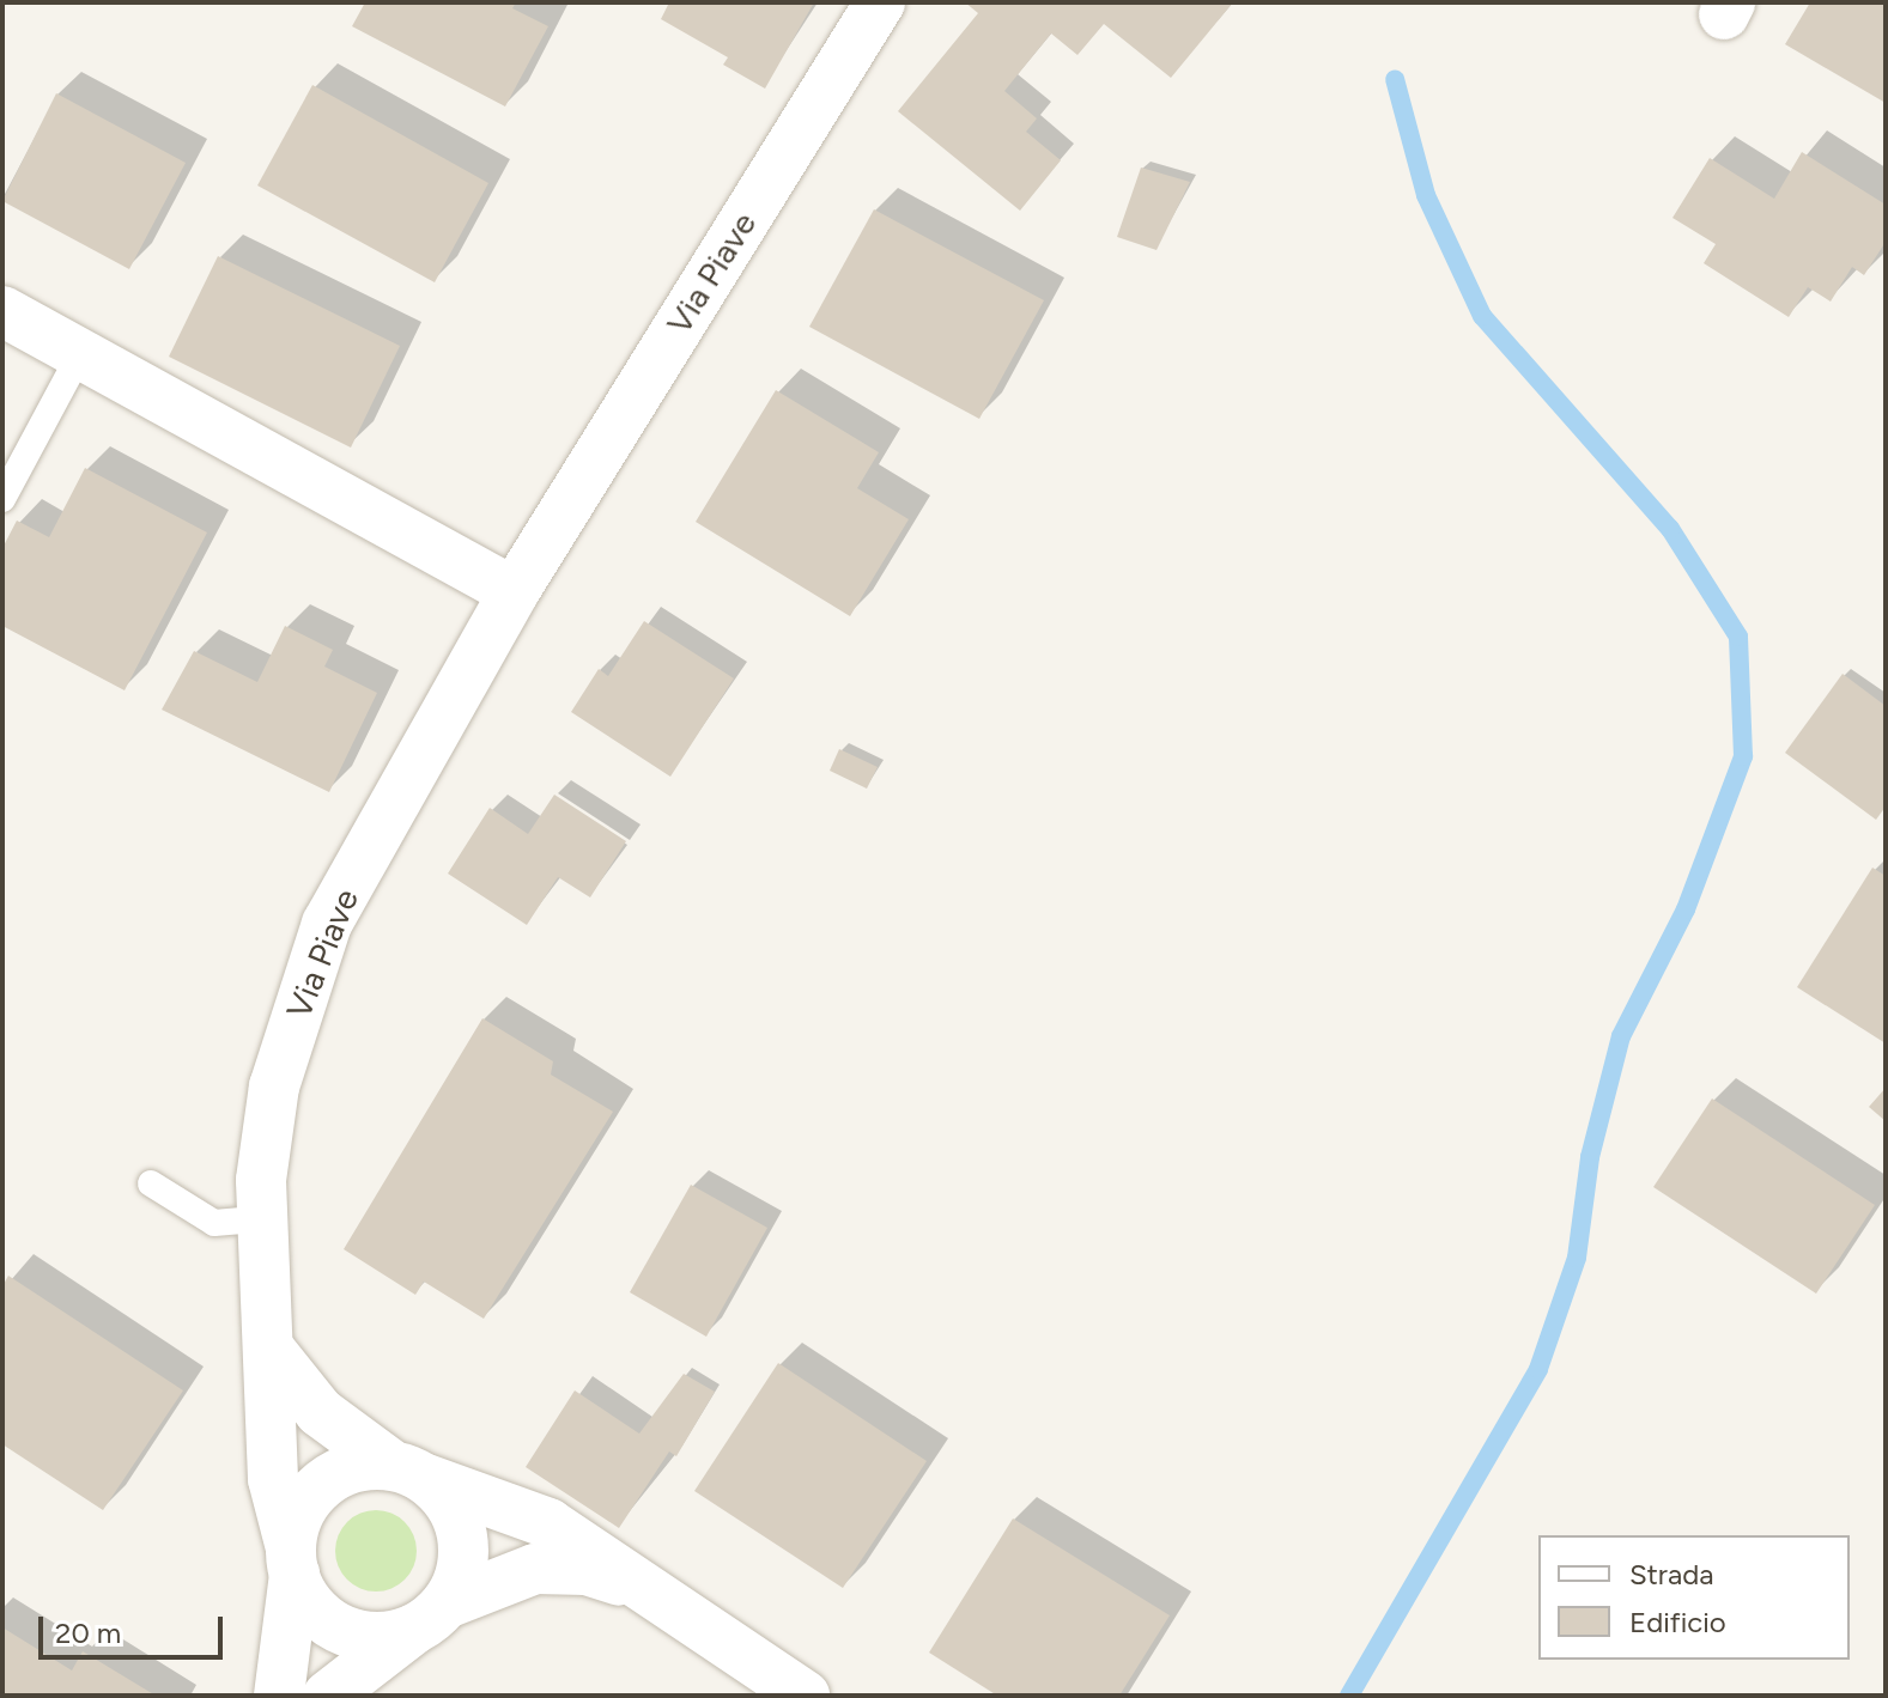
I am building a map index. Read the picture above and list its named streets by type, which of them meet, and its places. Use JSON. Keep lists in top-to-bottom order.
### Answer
{
  "streets": {
    "street": ["Via Piave"]
  },
  "legend": ["Strada", "Edificio"],
  "scale_bar": "20 m"
}
